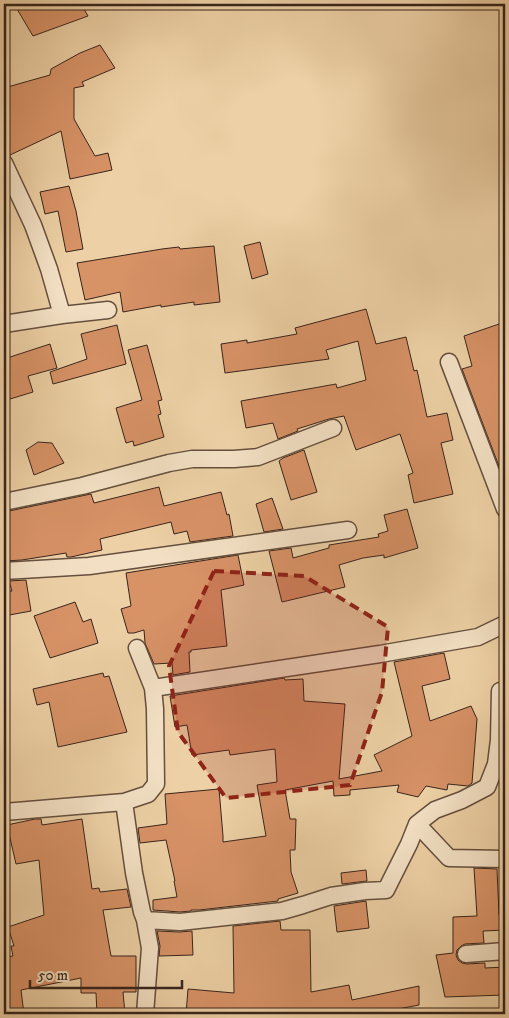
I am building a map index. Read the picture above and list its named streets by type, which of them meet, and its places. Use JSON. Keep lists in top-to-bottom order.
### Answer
{
  "scale_bar": "50 m"
}
